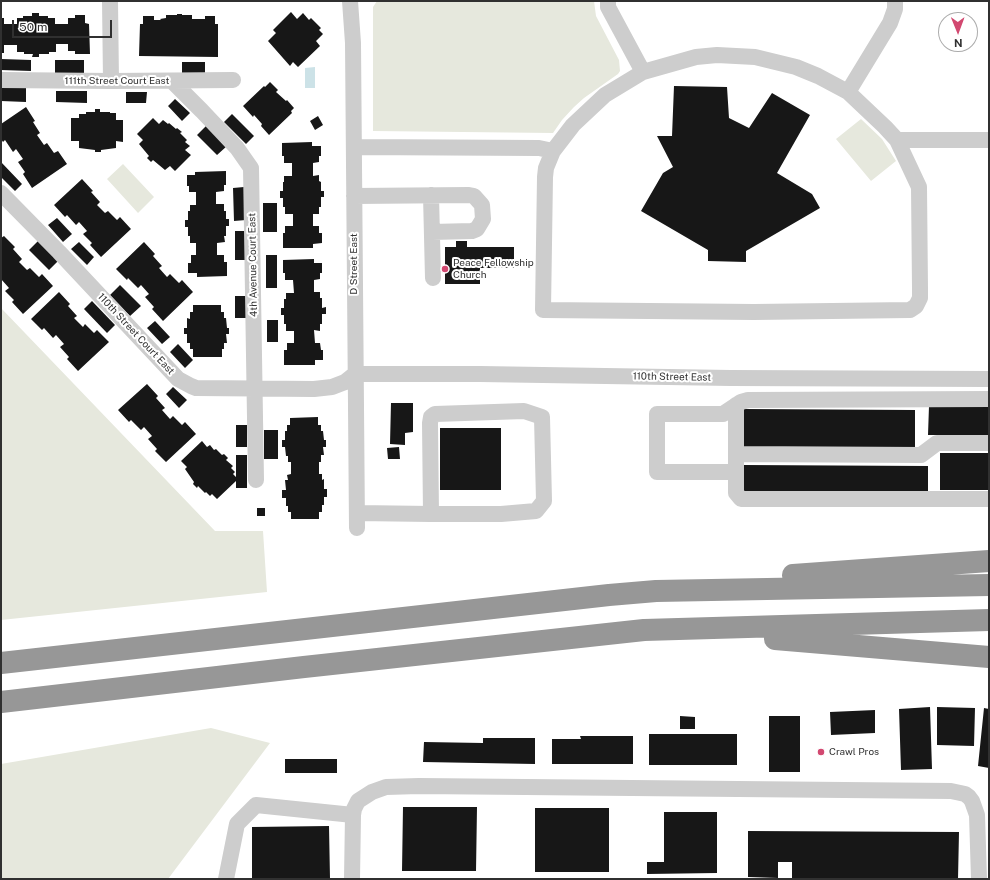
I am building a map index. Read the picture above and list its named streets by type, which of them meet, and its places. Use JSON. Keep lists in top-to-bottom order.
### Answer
{
  "streets": {
    "street": [
      "111th Street Court East",
      "D Street East",
      "4th Avenue Court East",
      "110th Street Court East",
      "110th Street East"
    ]
  },
  "crossings": [
    ["111th Street Court East", "4th Avenue Court East"],
    ["D Street East", "110th Street Court East"],
    ["D Street East", "110th Street East"],
    ["4th Avenue Court East", "110th Street Court East"],
    ["110th Street Court East", "110th Street East"]
  ],
  "places": ["Peace Fellowship Church", "Crawl Pros"],
  "scale_bar": "50 m",
  "north": "bottom"
}
